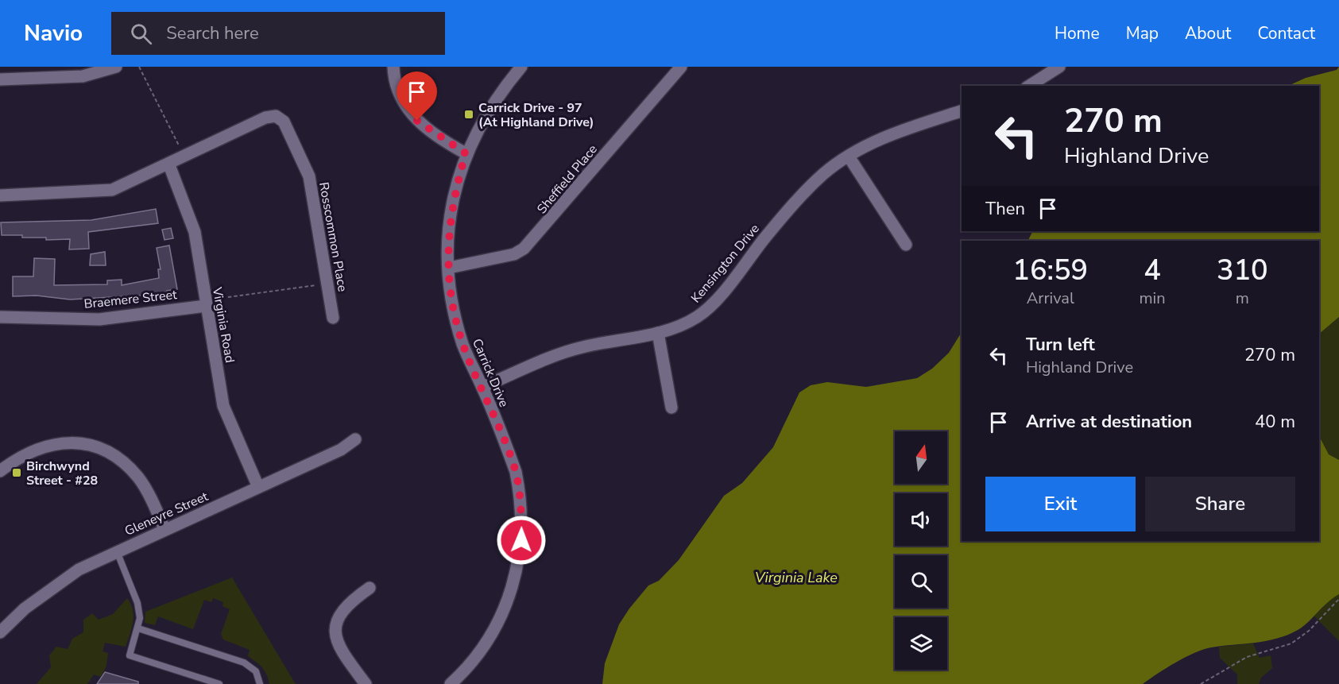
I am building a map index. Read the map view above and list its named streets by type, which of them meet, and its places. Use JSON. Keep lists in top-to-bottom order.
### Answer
{
  "streets": {
    "street": [
      "Sheffield Place",
      "Rosscommon Place",
      "Kensington Drive",
      "Braemere Street",
      "Virginia Road",
      "Carrick Drive",
      "Gleneyre Street"
    ]
  },
  "crossings": [
    ["Sheffield Place", "Carrick Drive"],
    ["Rosscommon Place", "Virginia Road"],
    ["Kensington Drive", "Carrick Drive"],
    ["Braemere Street", "Virginia Road"],
    ["Virginia Road", "Gleneyre Street"]
  ],
  "water": ["Virginia Lake"],
  "places": {
    "transit": ["Carrick Drive - 97 (At Highland Drive)", "Birchwynd Street - #28"]
  },
  "north": "top",
  "page": {
    "header": "Navio",
    "search": "Search here",
    "nav": [
      "Home",
      "Map",
      "About",
      "Contact"
    ],
    "turn": ["270 m", "Highland Drive"],
    "then": "Then",
    "eta": [
      "16:59",
      "Arrival",
      "4",
      "min",
      "310",
      "m"
    ],
    "list": [
      {
        "name": "Turn left",
        "note": "Highland Drive",
        "value": "270 m"
      },
      {
        "name": "Arrive at destination",
        "value": "40 m"
      }
    ],
    "buttons": ["Exit", "Share"]
  }
}
